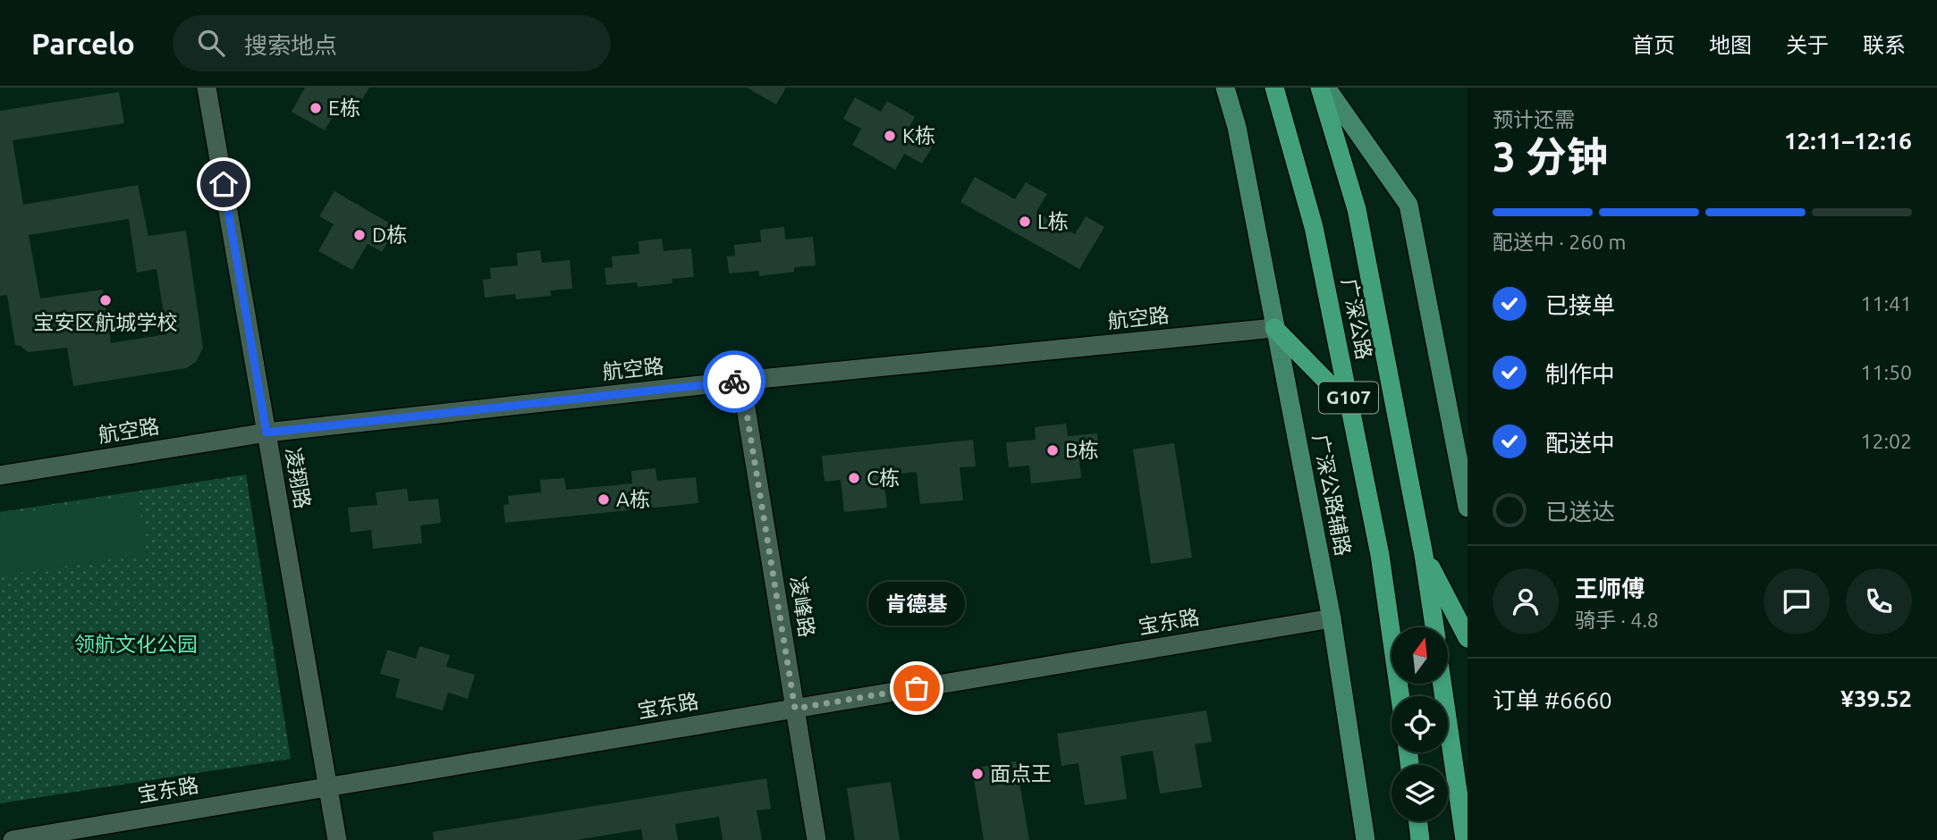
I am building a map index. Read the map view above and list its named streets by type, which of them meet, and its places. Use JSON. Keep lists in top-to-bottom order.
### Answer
{
  "streets": {
    "highway": ["广深公路", "G107"],
    "main road": ["广深公路辅路"],
    "street": [
      "航空路",
      "凌翔路",
      "凌峰路",
      "宝东路"
    ]
  },
  "crossings": [
    ["航空路", "凌翔路"],
    ["航空路", "广深公路辅路"],
    ["航空路", "凌峰路"],
    ["凌翔路", "宝东路"],
    ["广深公路辅路", "宝东路"],
    ["凌峰路", "宝东路"]
  ],
  "parks": ["领航文化公园"],
  "places": [
    "E栋",
    "K栋",
    "L栋",
    "D栋",
    "宝安区航城学校",
    "B栋",
    "C栋",
    "A栋",
    "肯德基",
    "面点王"
  ],
  "north": "top",
  "page": {
    "header": "Parcelo",
    "search": "搜索地点",
    "nav": [
      "首页",
      "地图",
      "关于",
      "联系"
    ],
    "heading": ["3 分钟", "预计还需", "12:11–12:16"],
    "panel": [
      "王师傅",
      "骑手 · 4.8",
      "订单 #6660",
      "¥39.52"
    ],
    "bar": "配送中 · 260 m",
    "list": [
      ["已接单", "11:41"],
      ["制作中", "11:50"],
      ["配送中", "12:02"],
      "已送达"
    ],
    "bubble": "肯德基"
  }
}
